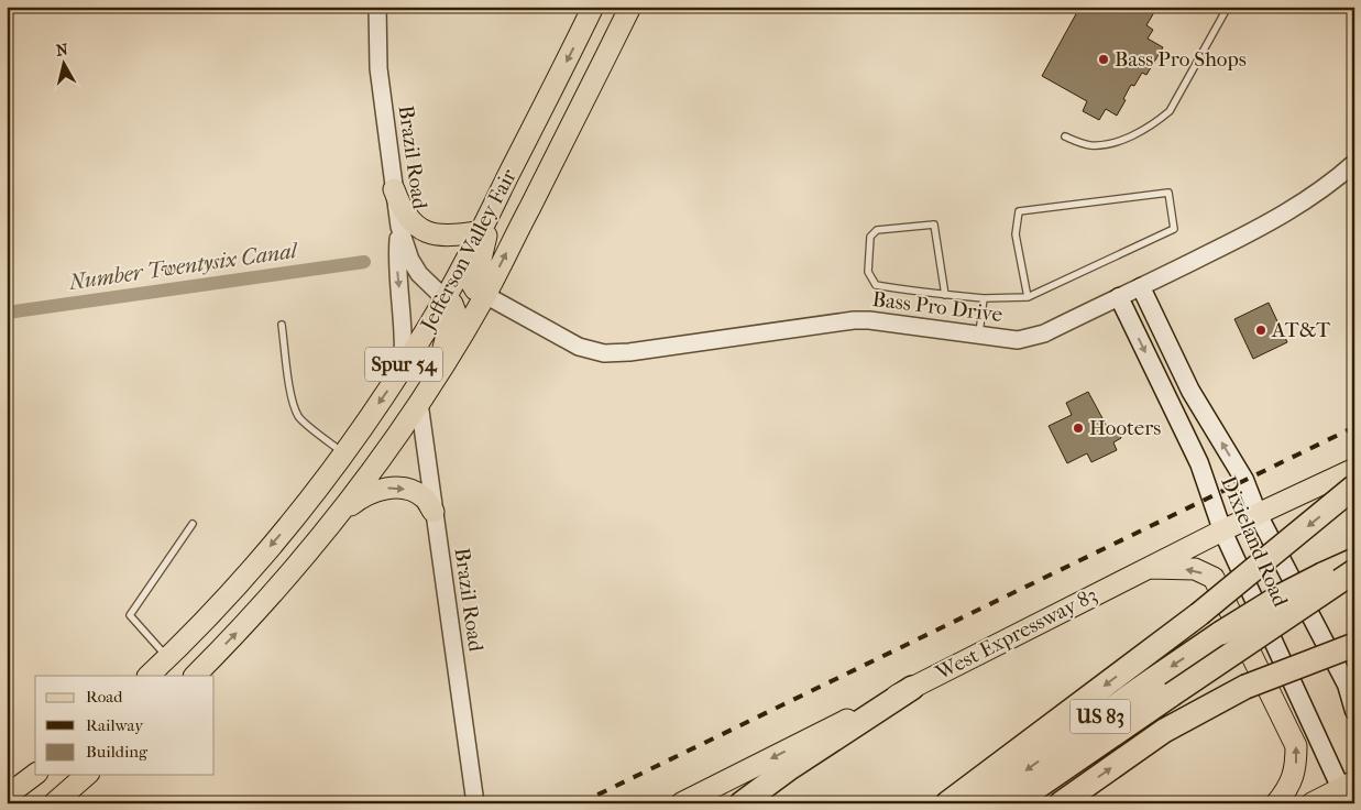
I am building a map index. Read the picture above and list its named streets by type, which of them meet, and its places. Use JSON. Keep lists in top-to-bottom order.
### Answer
{
  "streets": {
    "highway": ["US 83"],
    "main road": [
      "Jefferson Valley Fair",
      "Spur 54",
      "Dixieland Road",
      "West Expressway 83"
    ],
    "street": ["Brazil Road", "Bass Pro Drive"]
  },
  "crossings": [
    ["Brazil Road", "Jefferson Valley Fair"],
    ["Brazil Road", "Spur 54"],
    ["Bass Pro Drive", "Spur 54"],
    ["Bass Pro Drive", "Dixieland Road"],
    ["Dixieland Road", "West Expressway 83"]
  ],
  "water": ["Number Twentysix Canal"],
  "places": ["Bass Pro Shops", "AT&T", "Hooters"],
  "legend": ["Road", "Railway", "Building"],
  "north": "top"
}
